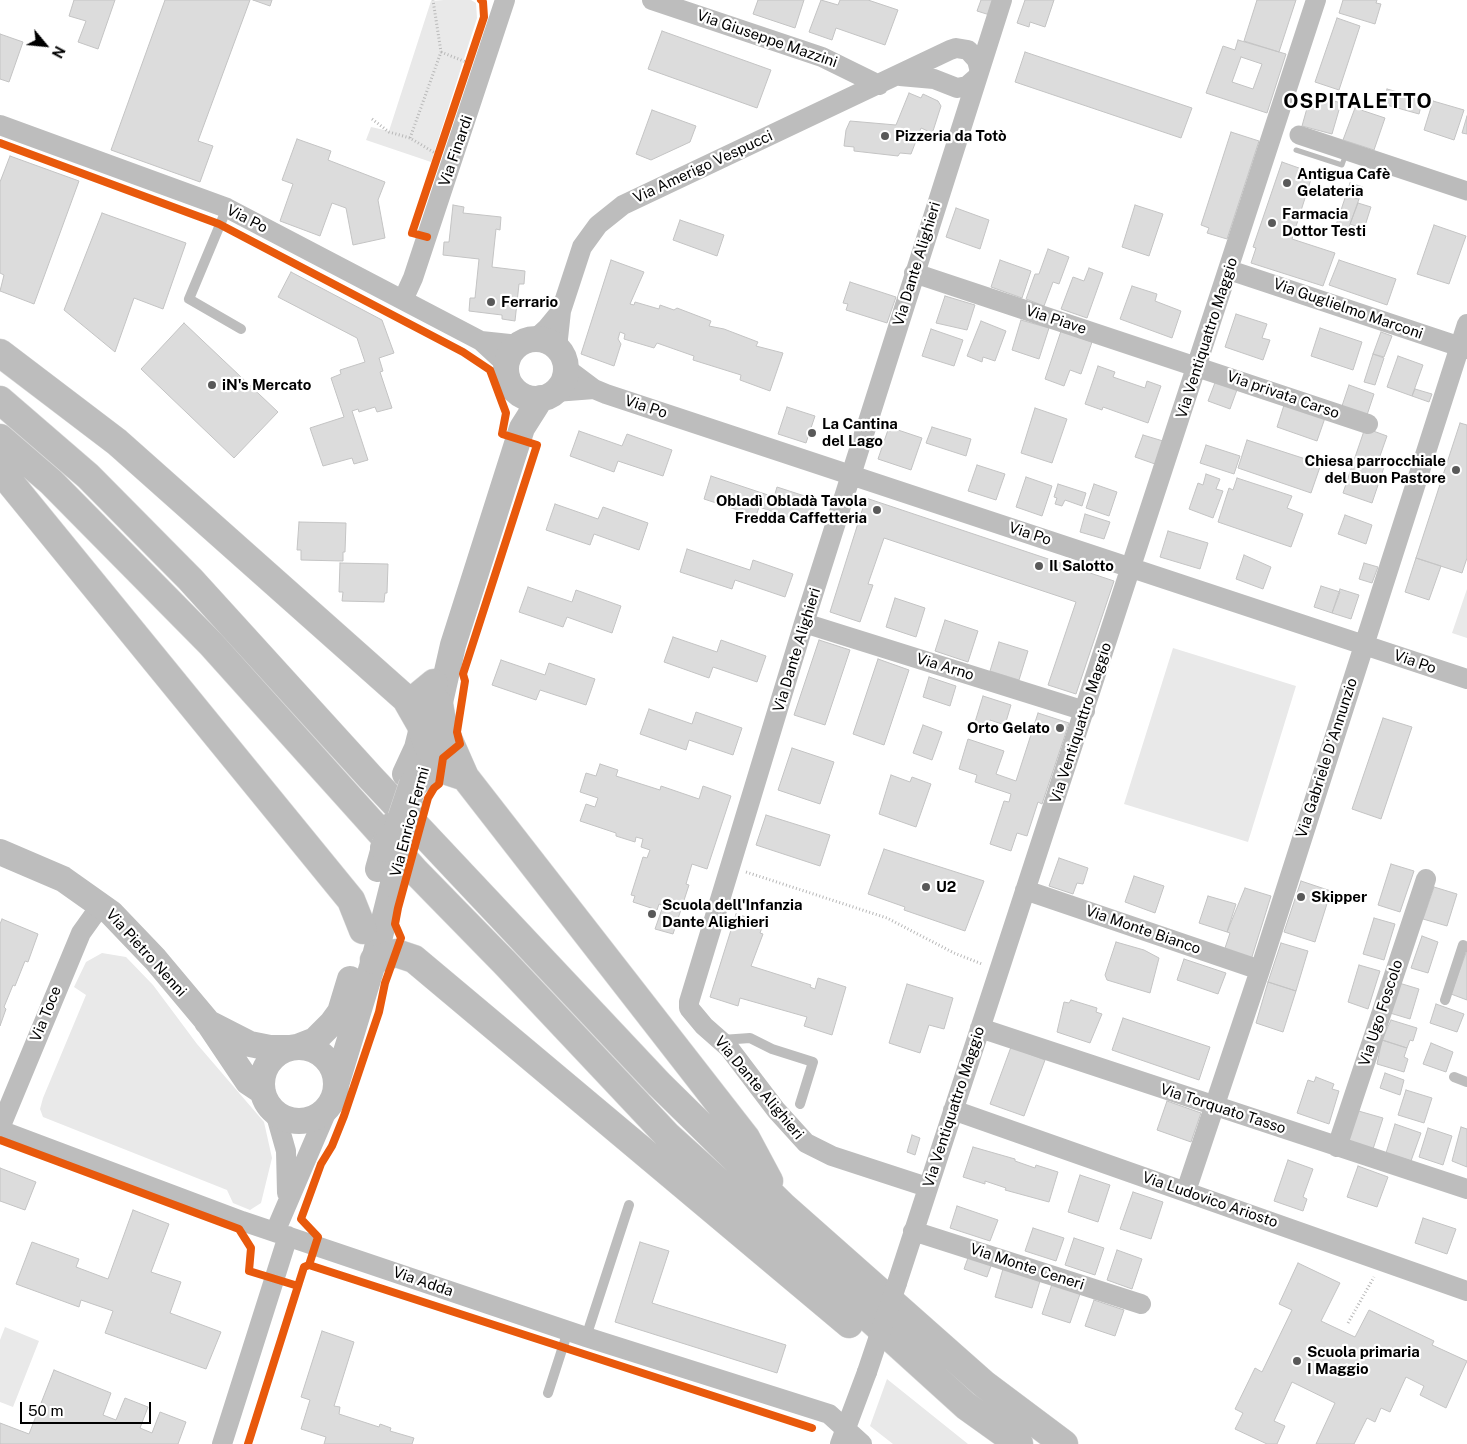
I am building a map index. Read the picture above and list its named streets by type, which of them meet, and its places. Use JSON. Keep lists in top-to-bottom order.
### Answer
{
  "streets": {
    "street": [
      "Via Giuseppe Mazzini",
      "Via Finardi",
      "Via Amerigo Vespucci",
      "Via Po",
      "Via Dante Alighieri",
      "Via Guglielmo Marconi",
      "Via Piave",
      "Via Ventiquattro Maggio",
      "Via privata Carso",
      "Via Arno",
      "Via Gabriele D'Annunzio",
      "Via Enrico Fermi",
      "Via Monte Bianco",
      "Via Pietro Nenni",
      "Via Ugo Foscolo",
      "Via Toce",
      "Via Torquato Tasso",
      "Via Ludovico Ariosto",
      "Via Monte Ceneri",
      "Via Adda"
    ]
  },
  "crossings": [
    ["Via Giuseppe Mazzini", "Via Amerigo Vespucci"],
    ["Via Finardi", "Via Po"],
    ["Via Amerigo Vespucci", "Via Po"],
    ["Via Amerigo Vespucci", "Via Dante Alighieri"],
    ["Via Amerigo Vespucci", "Via Enrico Fermi"],
    ["Via Po", "Via Dante Alighieri"],
    ["Via Po", "Via Ventiquattro Maggio"],
    ["Via Po", "Via Gabriele D'Annunzio"],
    ["Via Po", "Via Enrico Fermi"],
    ["Via Dante Alighieri", "Via Piave"],
    ["Via Dante Alighieri", "Via Ventiquattro Maggio"],
    ["Via Dante Alighieri", "Via Arno"],
    ["Via Guglielmo Marconi", "Via Ventiquattro Maggio"],
    ["Via Guglielmo Marconi", "Via Gabriele D'Annunzio"],
    ["Via Piave", "Via Ventiquattro Maggio"],
    ["Via Piave", "Via privata Carso"],
    ["Via Ventiquattro Maggio", "Via privata Carso"],
    ["Via Ventiquattro Maggio", "Via Arno"],
    ["Via Ventiquattro Maggio", "Via Monte Bianco"],
    ["Via Ventiquattro Maggio", "Via Torquato Tasso"],
    ["Via Ventiquattro Maggio", "Via Ludovico Ariosto"],
    ["Via Ventiquattro Maggio", "Via Monte Ceneri"],
    ["Via Ventiquattro Maggio", "Via Adda"],
    ["Via Gabriele D'Annunzio", "Via Monte Bianco"],
    ["Via Gabriele D'Annunzio", "Via Torquato Tasso"],
    ["Via Gabriele D'Annunzio", "Via Ludovico Ariosto"],
    ["Via Enrico Fermi", "Via Pietro Nenni"],
    ["Via Enrico Fermi", "Via Adda"],
    ["Via Pietro Nenni", "Via Toce"],
    ["Via Ugo Foscolo", "Via Torquato Tasso"],
    ["Via Toce", "Via Adda"]
  ],
  "districts": ["OSPITALETTO"],
  "places": [
    "Pizzeria da Totò",
    "Antigua Cafè Gelateria",
    "Farmacia Dottor Testi",
    "Ferrario",
    "iN's Mercato",
    "La Cantina del Lago",
    "Chiesa parrocchiale del Buon Pastore",
    "Obladì Obladà Tavola Fredda Caffetteria",
    "Il Salotto",
    "Orto Gelato",
    "U2",
    "Skipper",
    "Scuola dell'Infanzia Dante Alighieri",
    "Scuola primaria I Maggio"
  ],
  "scale_bar": "50 m",
  "north": "bottom right"
}
